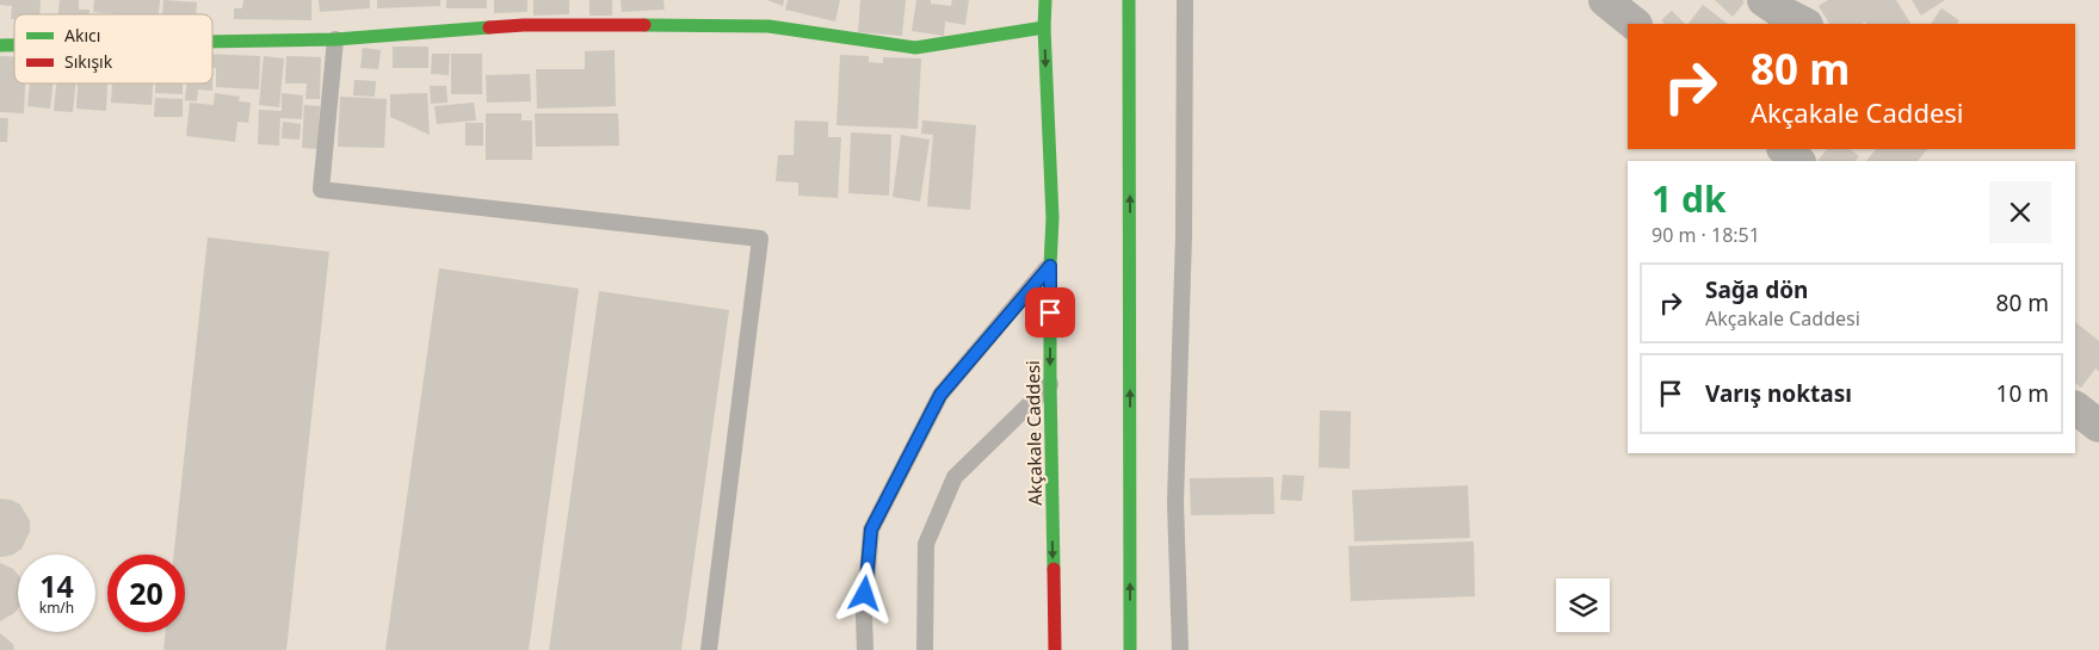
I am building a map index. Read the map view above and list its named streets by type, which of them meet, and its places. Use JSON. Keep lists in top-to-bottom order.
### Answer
{
  "streets": {
    "main road": ["Akçakale Caddesi"]
  },
  "legend": ["Akıcı", "Sıkışık"],
  "page": {
    "turn": ["80 m", "Akçakale Caddesi"],
    "heading": ["1 dk", "90 m · 18:51"],
    "list": [
      {
        "name": "Sağa dön",
        "note": "Akçakale Caddesi",
        "value": "80 m"
      },
      {
        "name": "Varış noktası",
        "value": "10 m"
      }
    ],
    "speed": "14 km/h",
    "limit": "20"
  }
}
